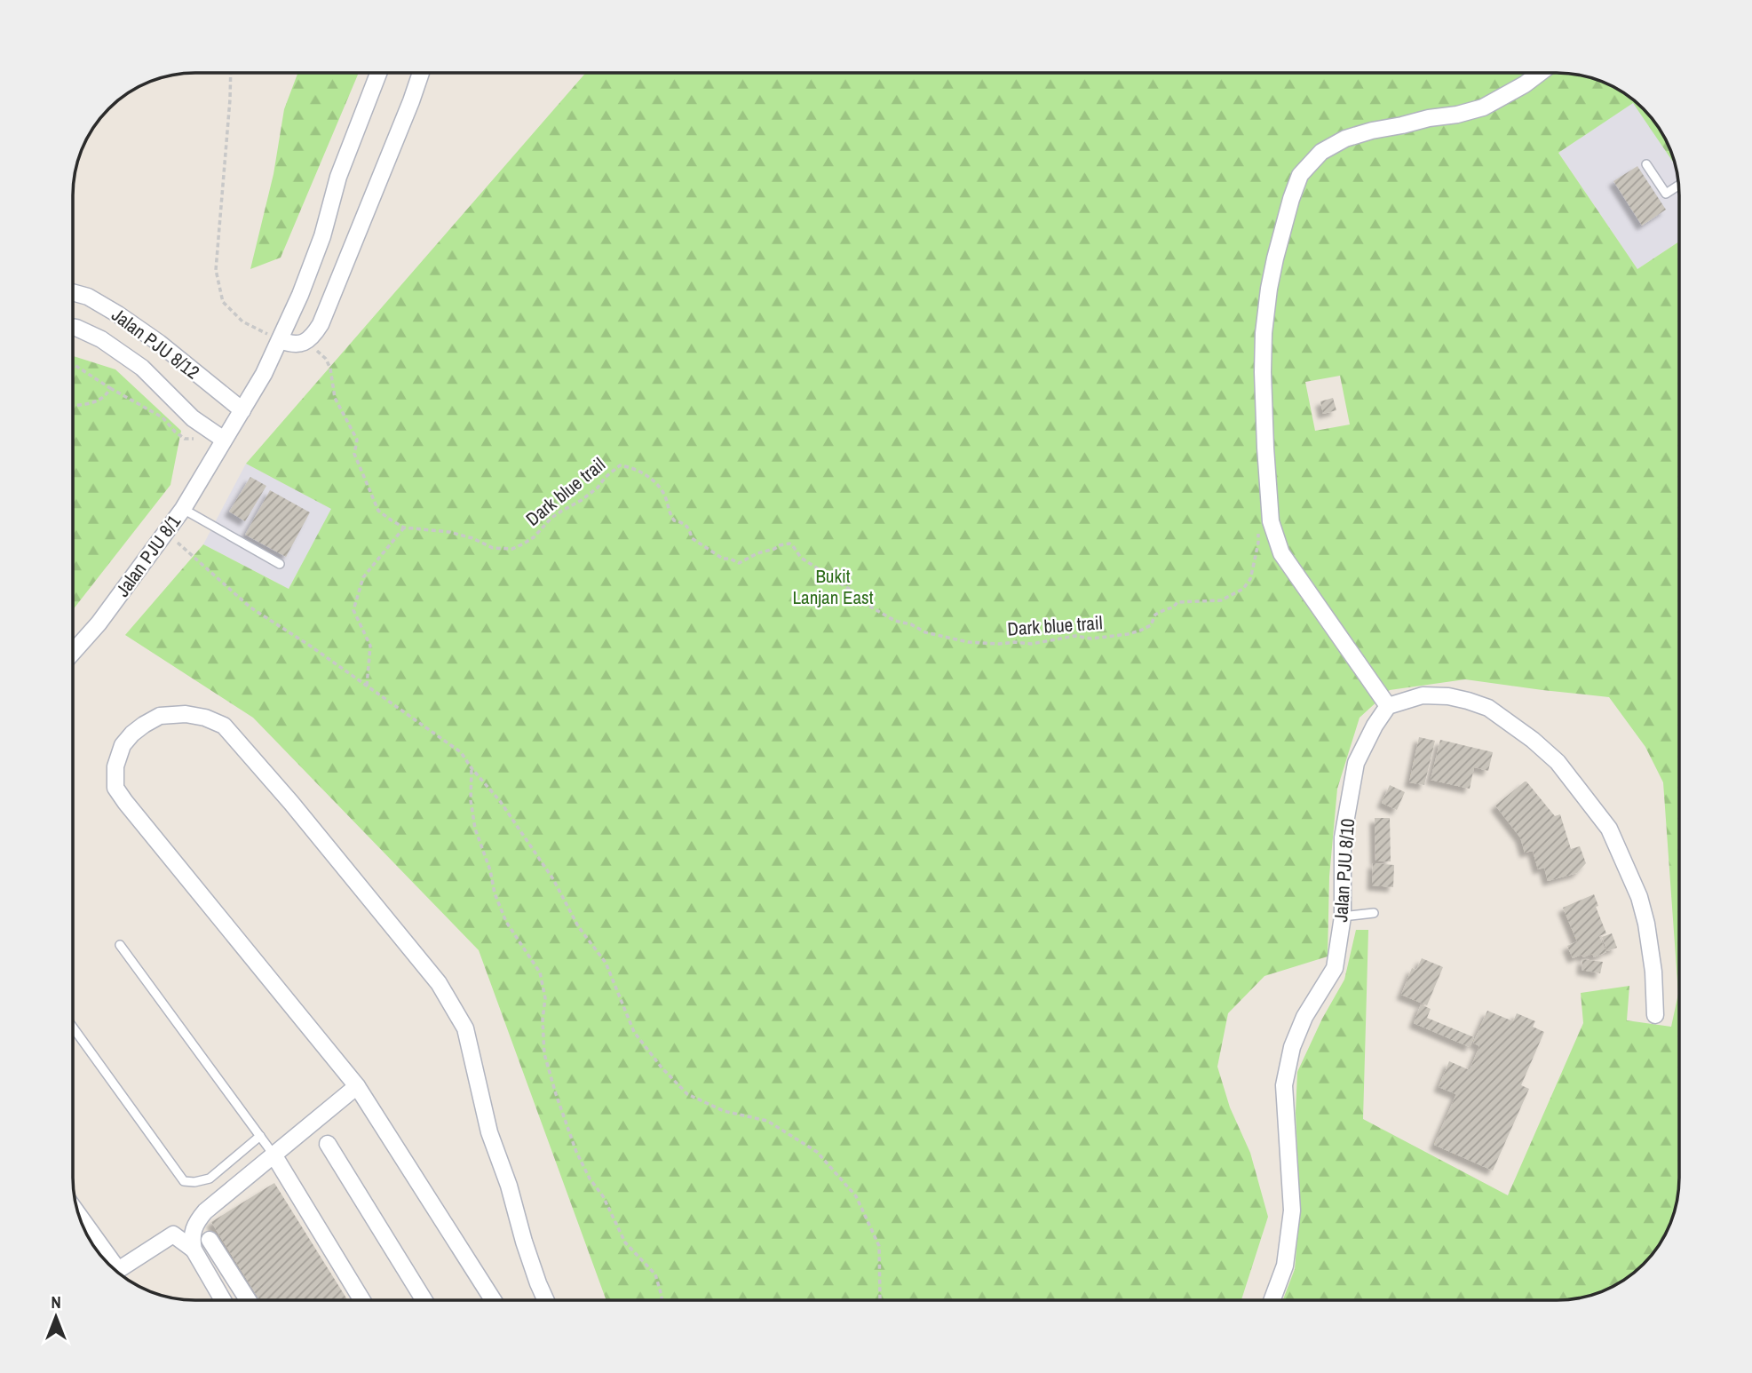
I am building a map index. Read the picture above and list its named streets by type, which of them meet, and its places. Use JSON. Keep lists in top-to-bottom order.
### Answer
{
  "streets": {
    "street": ["Jalan PJU 8/12", "Jalan PJU 8/1", "Jalan PJU 8/10"],
    "path": ["Dark blue trail"]
  },
  "crossings": [
    ["Jalan PJU 8/12", "Jalan PJU 8/1"]
  ],
  "parks": ["Bukit Lanjan East"],
  "north": "top"
}
